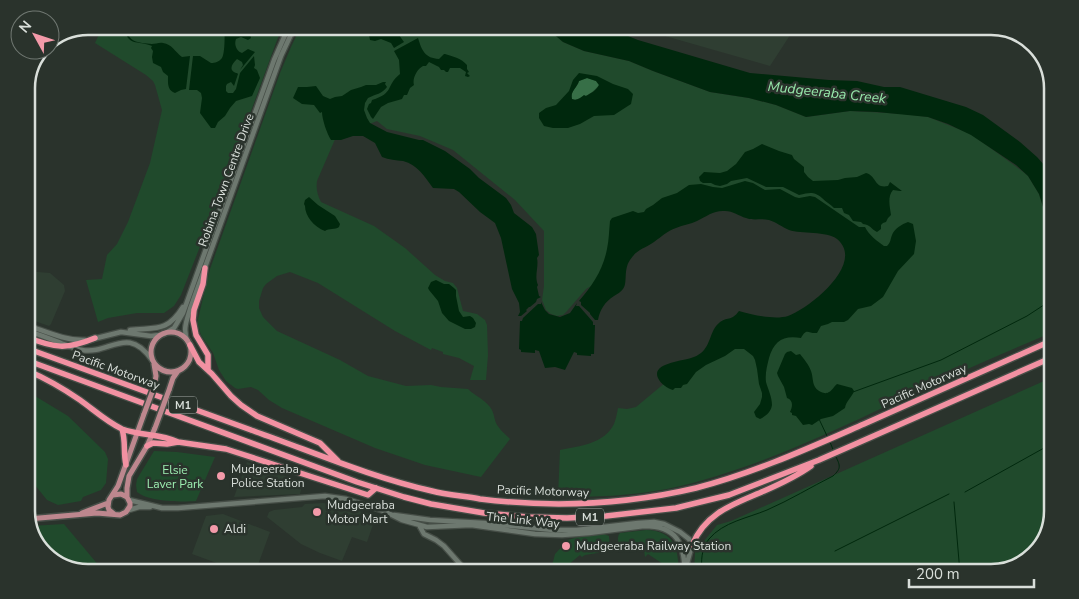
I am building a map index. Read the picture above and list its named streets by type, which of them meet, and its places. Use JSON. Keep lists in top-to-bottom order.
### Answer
{
  "streets": {
    "highway": ["Pacific Motorway", "M1"],
    "main road": ["Robina Town Centre Drive", "The Link Way"]
  },
  "crossings": [
    ["Robina Town Centre Drive", "M1"],
    ["Pacific Motorway", "M1"]
  ],
  "water": ["Mudgeeraba Creek"],
  "parks": ["Elsie Laver Park"],
  "places": [
    "Mudgeeraba Police Station",
    "Mudgeeraba Motor Mart",
    "Aldi",
    "Mudgeeraba Railway Station"
  ],
  "scale_bar": "200 m",
  "north": "top left"
}
